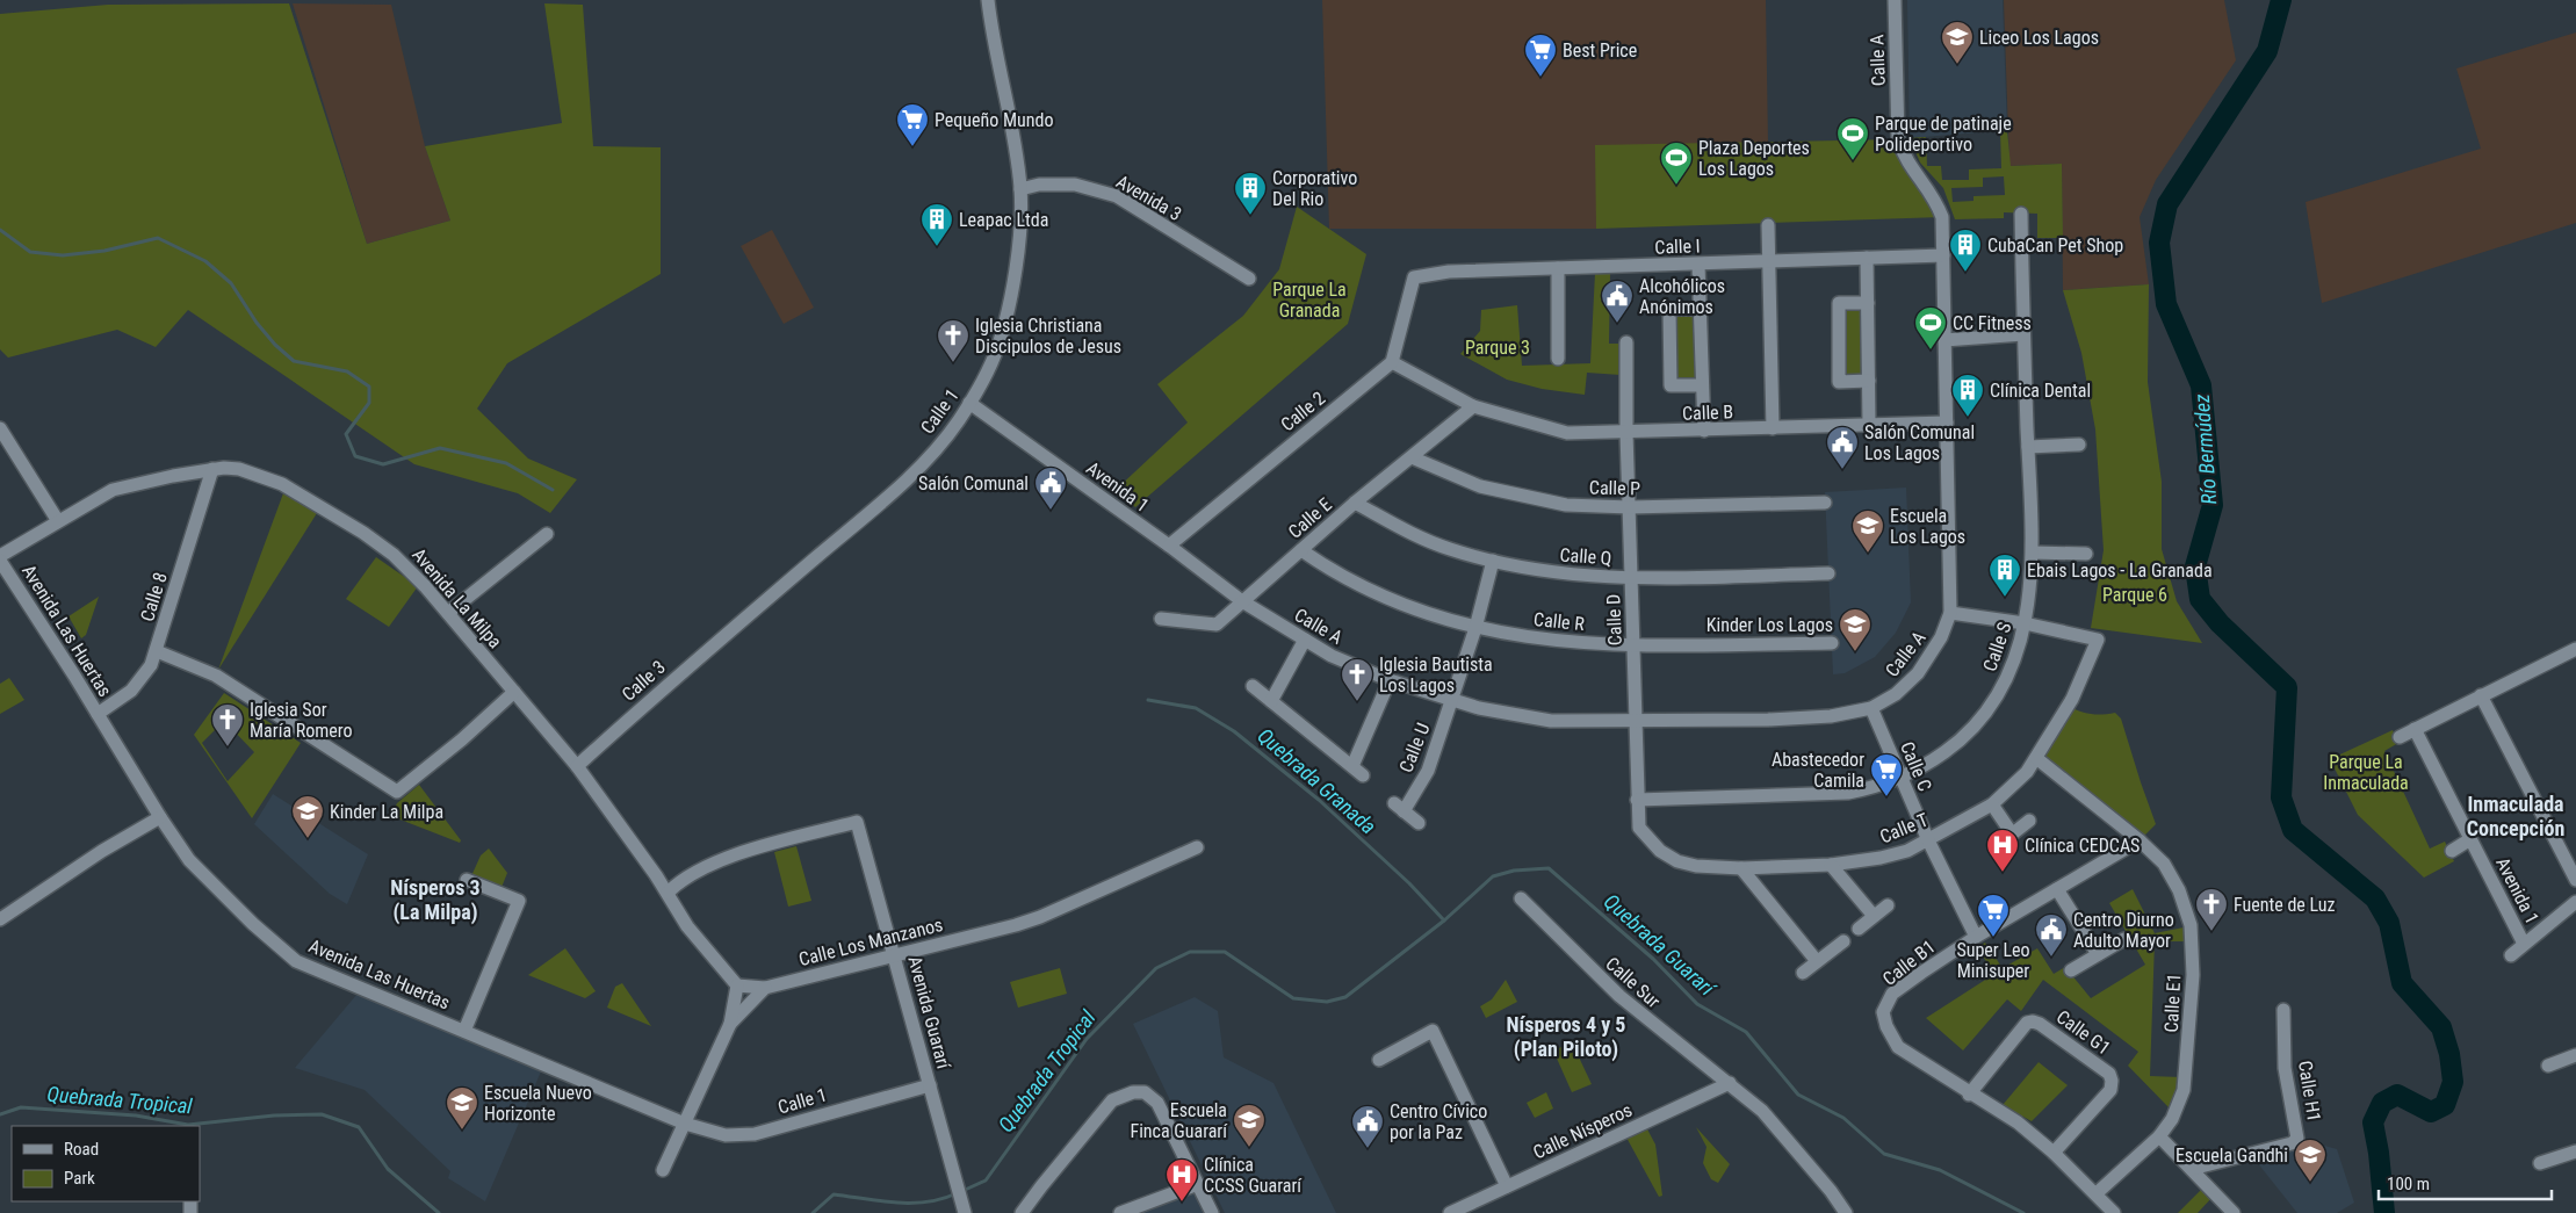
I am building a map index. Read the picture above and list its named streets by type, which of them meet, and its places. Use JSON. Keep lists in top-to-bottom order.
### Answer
{
  "streets": {
    "street": [
      "Calle A",
      "Avenida 3",
      "Calle I",
      "Calle 1",
      "Calle 2",
      "Calle B",
      "Avenida 1",
      "Calle P",
      "Calle E",
      "Calle Q",
      "Calle 8",
      "Avenida La Milpa",
      "Calle D",
      "Calle R",
      "Avenida Las Huertas",
      "Calle S",
      "Calle 3",
      "Calle U",
      "Calle C",
      "Calle T",
      "Calle Los Manzanos",
      "Calle B1",
      "Calle Sur",
      "Calle E1",
      "Avenida Guararí",
      "Calle G1",
      "Calle H1",
      "Calle Nísperos"
    ]
  },
  "crossings": [
    ["Calle A", "Calle I"],
    ["Calle A", "Calle B"],
    ["Calle A", "Avenida 1"],
    ["Calle A", "Calle E"],
    ["Calle A", "Calle D"],
    ["Calle A", "Calle U"],
    ["Calle A", "Calle C"],
    ["Avenida 3", "Calle 1"],
    ["Calle I", "Calle 2"],
    ["Calle I", "Calle B"],
    ["Calle 1", "Avenida 1"],
    ["Calle 1", "Avenida Las Huertas"],
    ["Calle 1", "Calle 3"],
    ["Calle 1", "Avenida Guararí"],
    ["Calle 2", "Calle B"],
    ["Calle 2", "Avenida 1"],
    ["Calle B", "Calle E"],
    ["Calle B", "Calle D"],
    ["Avenida 1", "Calle E"],
    ["Calle P", "Calle E"],
    ["Calle P", "Calle D"],
    ["Calle E", "Calle Q"],
    ["Calle E", "Calle R"],
    ["Calle Q", "Calle D"],
    ["Calle Q", "Calle U"],
    ["Calle 8", "Avenida La Milpa"],
    ["Calle 8", "Avenida Las Huertas"],
    ["Avenida La Milpa", "Avenida Las Huertas"],
    ["Avenida La Milpa", "Calle 3"],
    ["Avenida La Milpa", "Calle Los Manzanos"],
    ["Avenida La Milpa", "Avenida Guararí"],
    ["Calle D", "Calle R"],
    ["Calle D", "Calle S"],
    ["Calle D", "Calle T"],
    ["Calle R", "Calle U"],
    ["Calle S", "Calle C"],
    ["Calle S", "Calle T"],
    ["Calle C", "Calle T"],
    ["Calle C", "Calle B1"],
    ["Calle T", "Calle E1"],
    ["Calle Los Manzanos", "Avenida Guararí"],
    ["Calle B1", "Calle E1"],
    ["Calle B1", "Calle G1"],
    ["Calle Sur", "Calle Nísperos"]
  ],
  "districts": ["Inmaculada Concepción", "Nísperos 3 (La Milpa)", "Nísperos 4 y 5 (Plan Piloto)"],
  "water": [
    "Río Bermúdez",
    "Quebrada Granada",
    "Quebrada Guararí",
    "Quebrada Tropical"
  ],
  "parks": [
    "Parque La Granada",
    "Parque 3",
    "Parque 6",
    "Parque La Inmaculada"
  ],
  "places": {
    "school or university": [
      "Liceo Los Lagos",
      "Escuela Los Lagos",
      "Kinder Los Lagos",
      "Kinder La Milpa",
      "Escuela Nuevo Horizonte",
      "Escuela Finca Guararí",
      "Escuela Gandhi"
    ],
    "supermarket": [
      "Best Price",
      "Pequeño Mundo",
      "Abastecedor Camila",
      "Super Leo Minisuper"
    ],
    "sports": ["Parque de patinaje Polideportivo", "Plaza Deportes Los Lagos", "CC Fitness"],
    "building": [
      "Corporativo Del Rio",
      "Leapac Ltda",
      "CubaCan Pet Shop",
      "Clínica Dental",
      "Ebais Lagos - La Granada"
    ],
    "public building": [
      "Alcohólicos Anónimos",
      "Salón Comunal Los Lagos",
      "Salón Comunal",
      "Centro Diurno Adulto Mayor",
      "Centro Cívico por la Paz"
    ],
    "church": [
      "Iglesia Christiana Discipulos de Jesus",
      "Iglesia Bautista Los Lagos",
      "Iglesia Sor María Romero",
      "Fuente de Luz"
    ],
    "hospital": ["Clínica CEDCAS", "Clínica CCSS Guararí"]
  },
  "legend": ["Road", "Park"],
  "scale_bar": "100 m"
}
